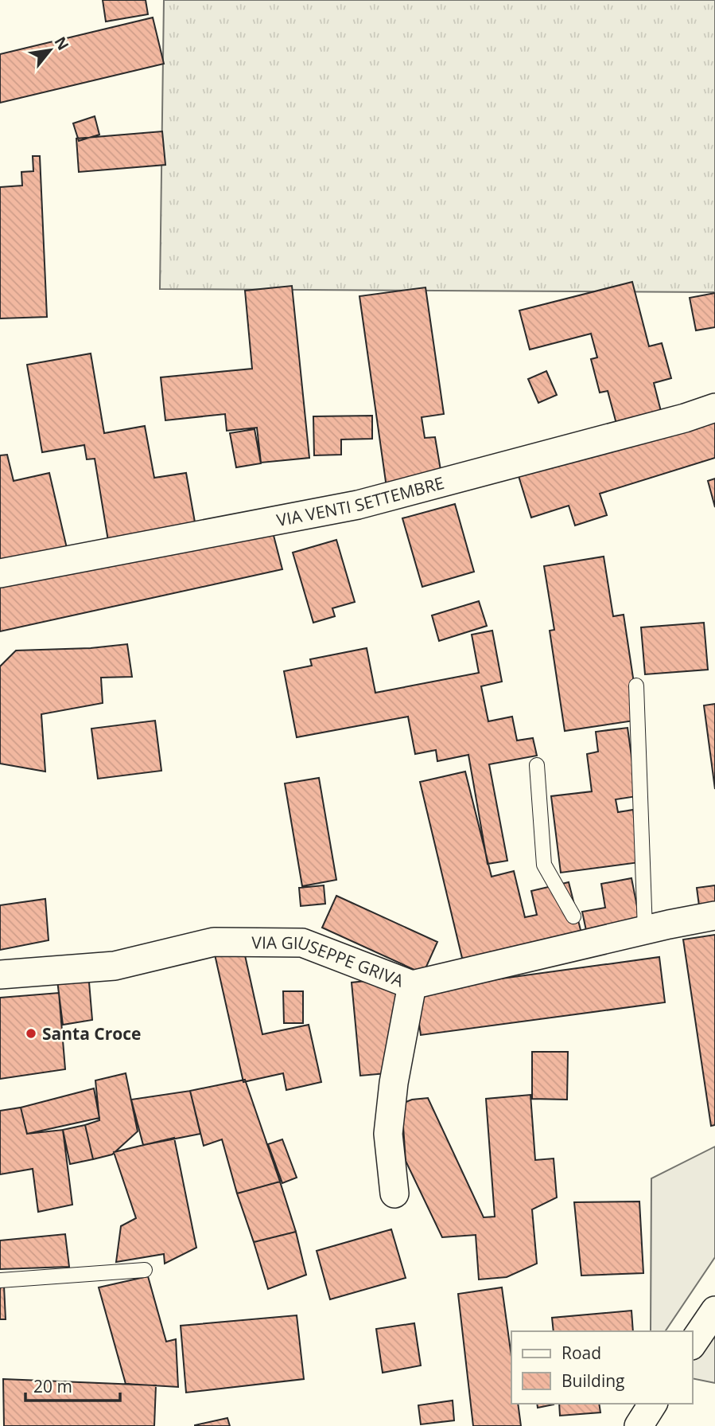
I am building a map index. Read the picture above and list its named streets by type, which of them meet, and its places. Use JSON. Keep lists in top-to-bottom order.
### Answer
{
  "streets": {
    "street": ["VIA VENTI SETTEMBRE", "VIA GIUSEPPE GRIVA"]
  },
  "places": ["Santa Croce"],
  "legend": ["Road", "Building"],
  "scale_bar": "20 m",
  "north": "top right"
}
